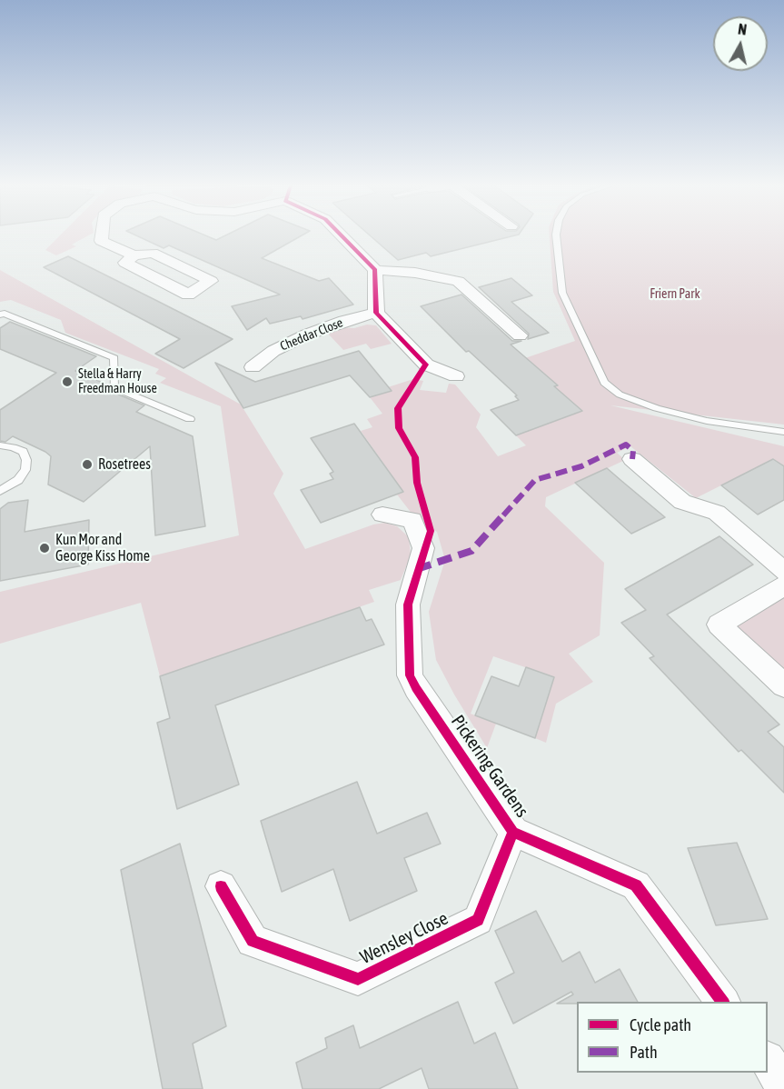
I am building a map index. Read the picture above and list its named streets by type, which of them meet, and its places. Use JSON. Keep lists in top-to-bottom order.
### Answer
{
  "streets": {
    "street": ["Cheddar Close", "Pickering Gardens", "Wensley Close"]
  },
  "crossings": [
    ["Pickering Gardens", "Wensley Close"]
  ],
  "parks": ["Friern Park"],
  "places": ["Stella & Harry Freedman House", "Rosetrees", "Kun Mor and George Kiss Home"],
  "legend": ["Cycle path", "Path"],
  "north": "top"
}
